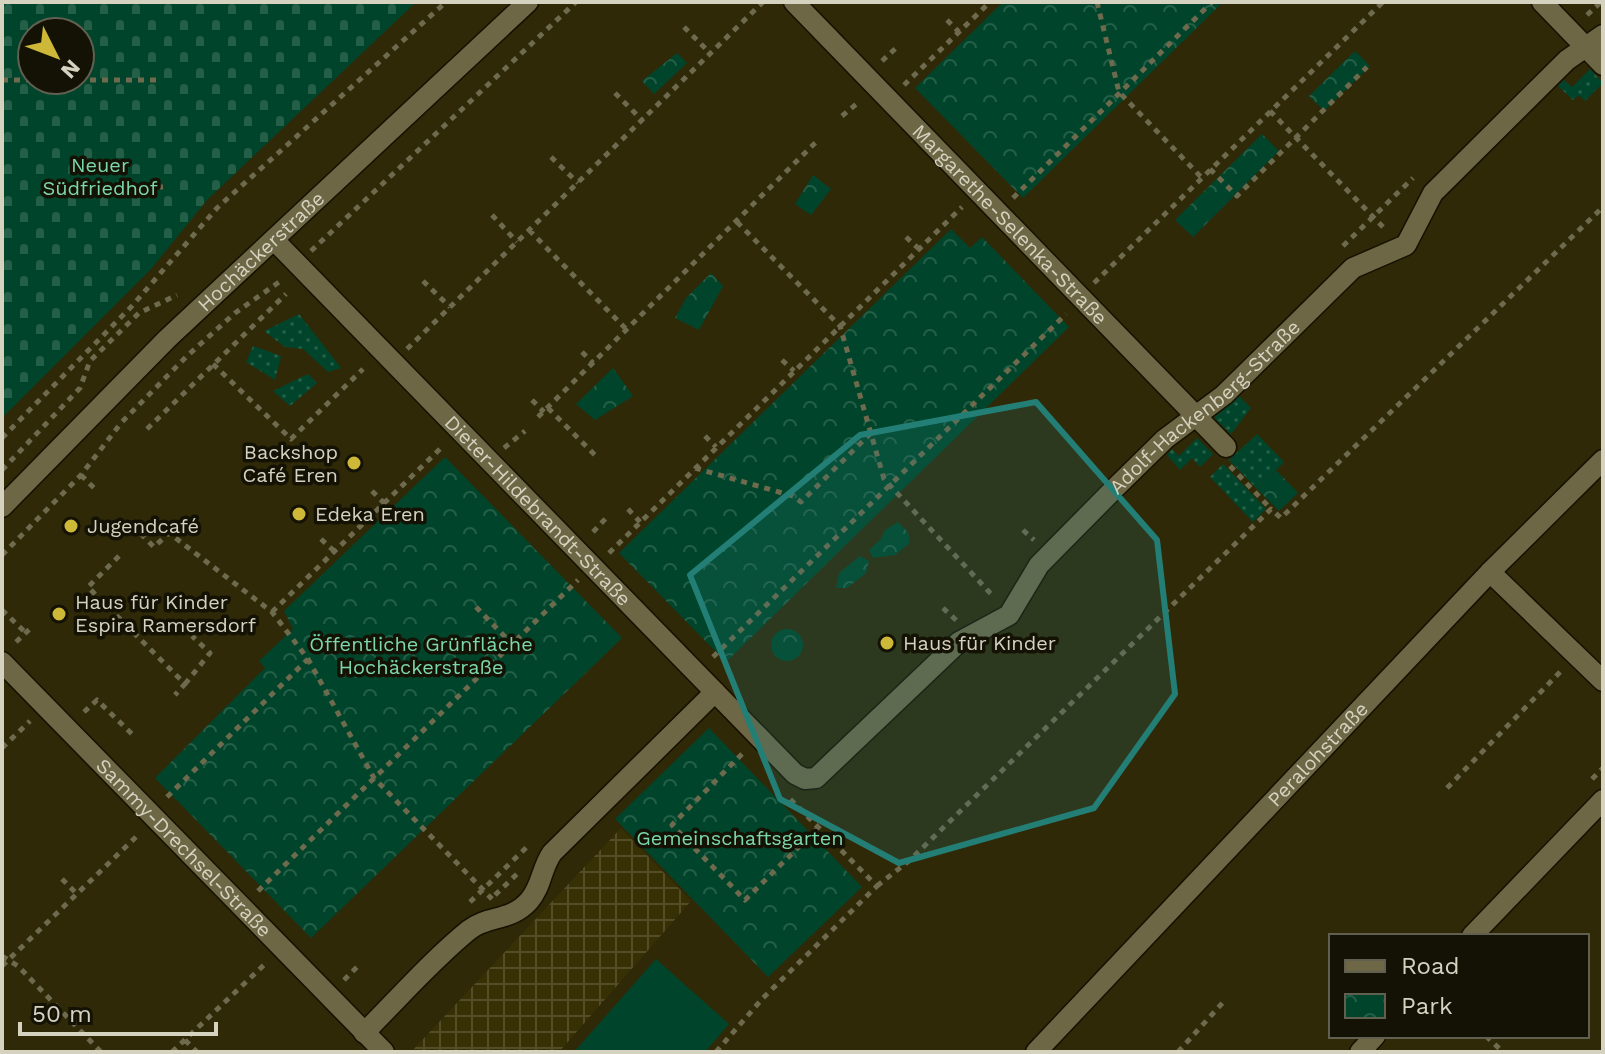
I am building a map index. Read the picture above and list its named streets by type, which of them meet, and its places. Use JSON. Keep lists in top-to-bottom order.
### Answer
{
  "streets": {
    "street": [
      "Margarethe-Selenka-Straße",
      "Hochäckerstraße",
      "Adolf-Hackenberg-Straße",
      "Dieter-Hildebrandt-Straße",
      "Peralohstraße",
      "Sammy-Drechsel-Straße"
    ]
  },
  "crossings": [
    ["Margarethe-Selenka-Straße", "Adolf-Hackenberg-Straße"],
    ["Hochäckerstraße", "Dieter-Hildebrandt-Straße"],
    ["Adolf-Hackenberg-Straße", "Dieter-Hildebrandt-Straße"]
  ],
  "parks": ["Neuer Südfriedhof", "Öffentliche Grünfläche Hochäckerstraße", "Gemeinschaftsgarten"],
  "places": [
    "Backshop Café Eren",
    "Edeka Eren",
    "Jugendcafé",
    "Haus für Kinder Espira Ramersdorf",
    "Haus für Kinder"
  ],
  "legend": ["Road", "Park"],
  "scale_bar": "50 m",
  "north": "bottom right"
}
